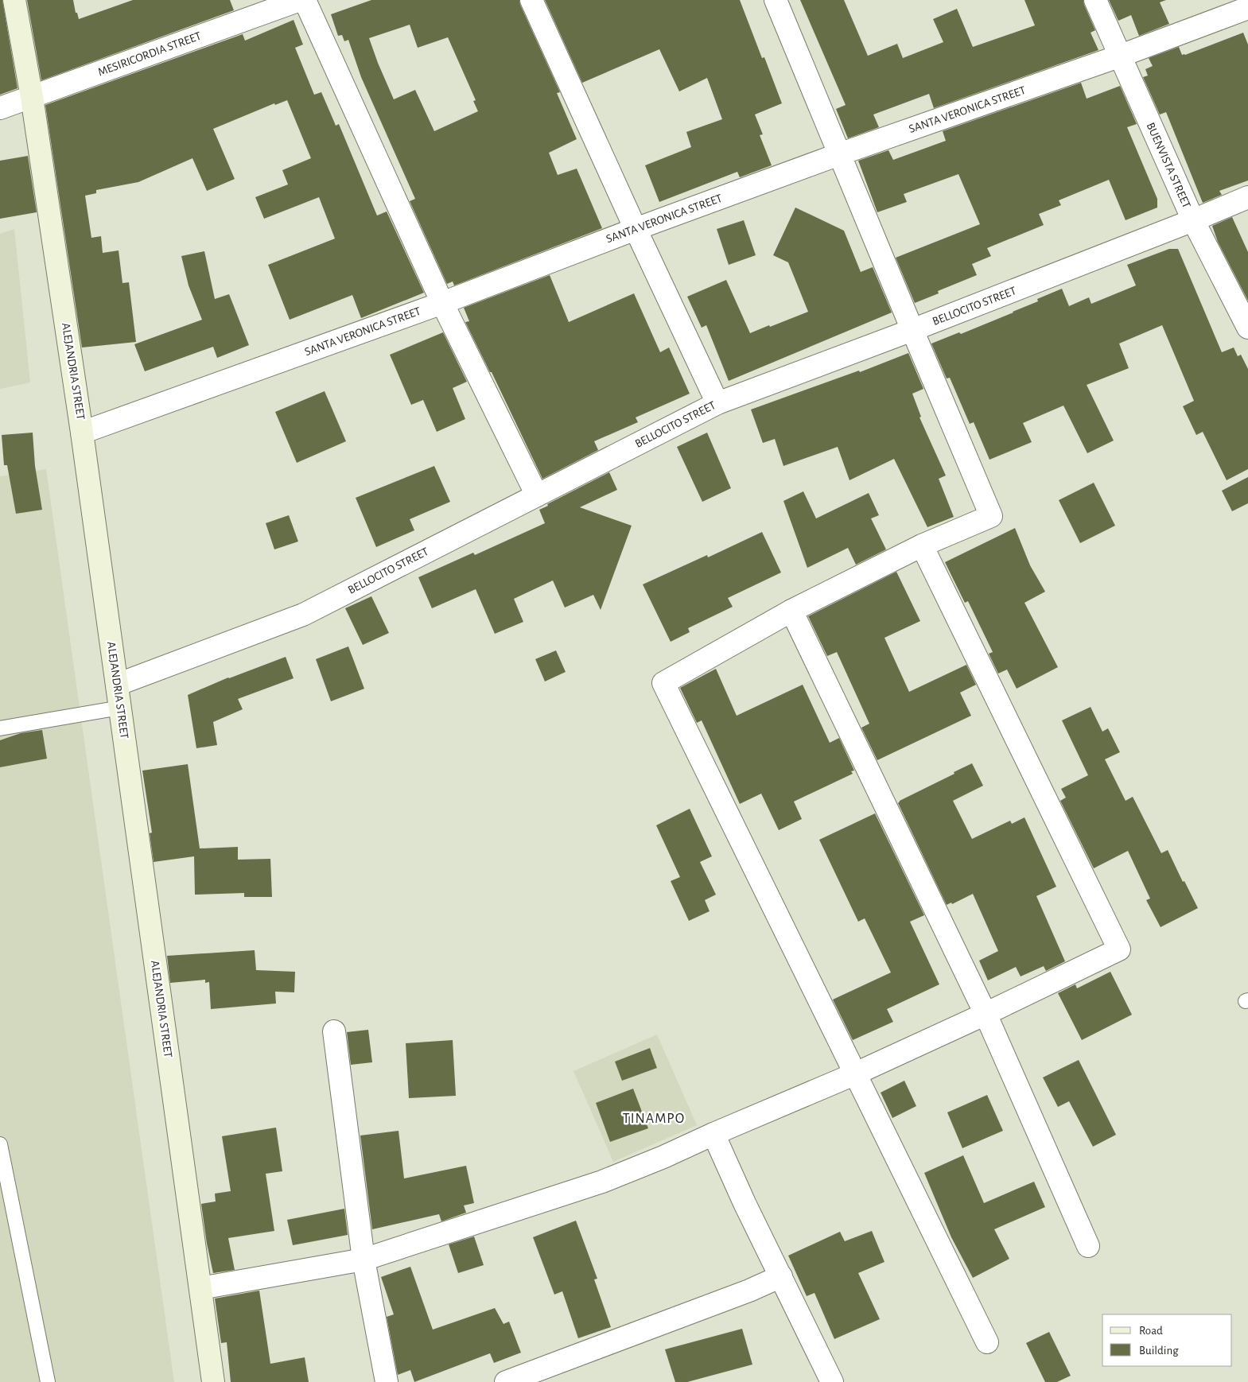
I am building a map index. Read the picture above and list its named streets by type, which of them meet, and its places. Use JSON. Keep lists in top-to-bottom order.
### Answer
{
  "streets": {
    "main road": ["ALEJANDRIA STREET"],
    "street": [
      "MESIRICORDIA STREET",
      "SANTA VERONICA STREET",
      "BUENVISTA STREET",
      "BELLOCITO STREET"
    ]
  },
  "crossings": [
    ["MESIRICORDIA STREET", "ALEJANDRIA STREET"],
    ["SANTA VERONICA STREET", "BUENVISTA STREET"],
    ["SANTA VERONICA STREET", "ALEJANDRIA STREET"],
    ["BUENVISTA STREET", "BELLOCITO STREET"],
    ["BELLOCITO STREET", "ALEJANDRIA STREET"]
  ],
  "districts": ["TINAMPO"],
  "legend": ["Road", "Building"]
}
